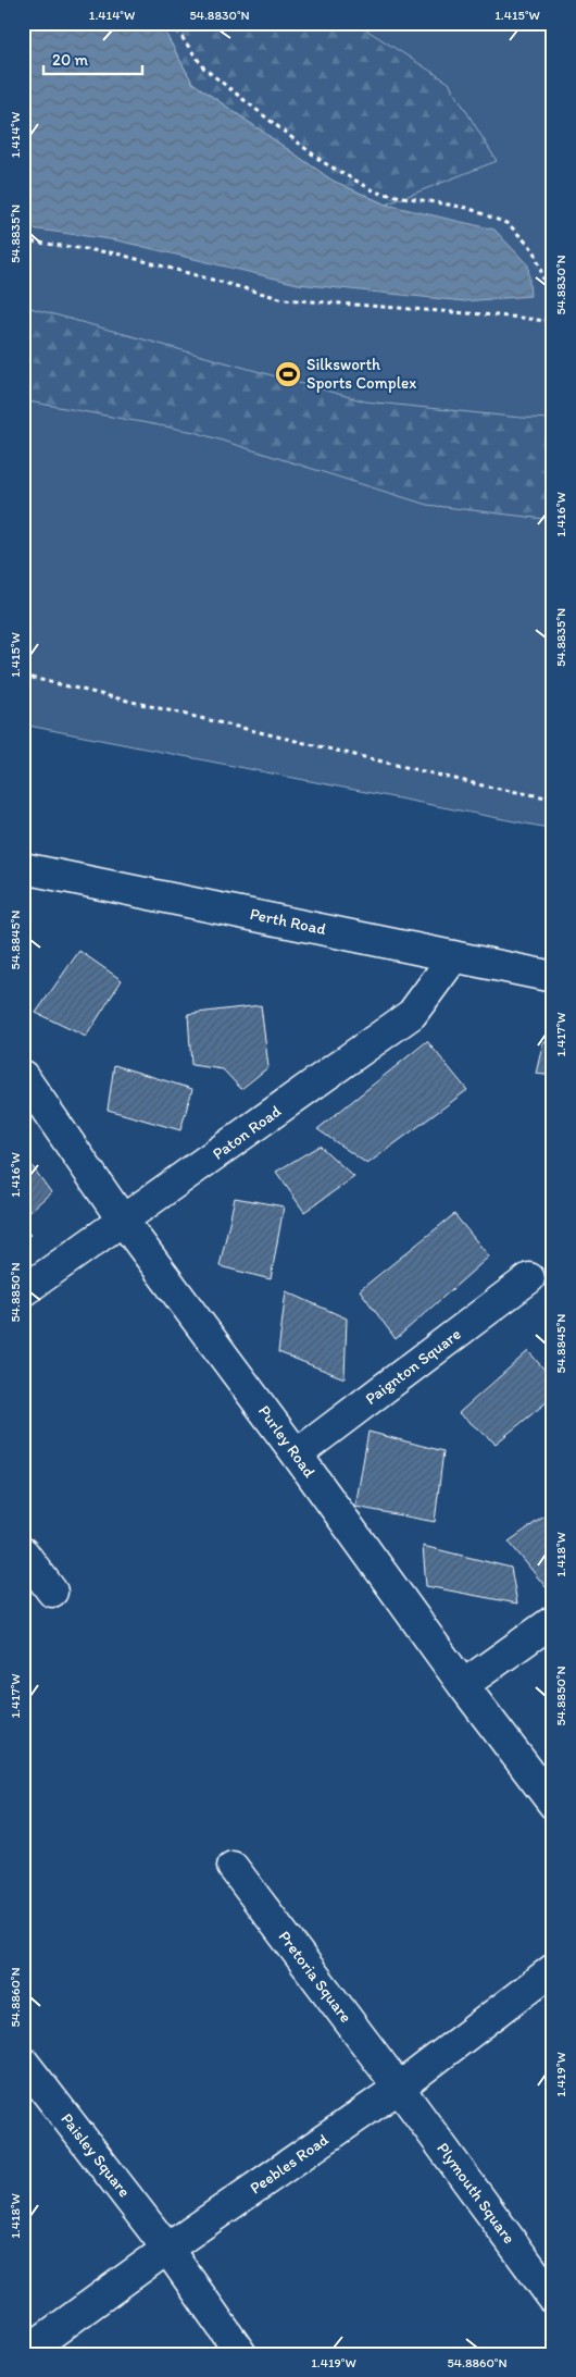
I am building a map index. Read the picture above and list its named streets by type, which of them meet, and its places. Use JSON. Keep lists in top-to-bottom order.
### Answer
{
  "streets": {
    "street": [
      "Perth Road",
      "Paton Road",
      "Paignton Square",
      "Purley Road",
      "Pretoria Square",
      "Paisley Square",
      "Peebles Road",
      "Plymouth Square"
    ]
  },
  "crossings": [
    ["Perth Road", "Paton Road"],
    ["Paton Road", "Purley Road"],
    ["Paignton Square", "Purley Road"],
    ["Pretoria Square", "Peebles Road"],
    ["Pretoria Square", "Plymouth Square"],
    ["Paisley Square", "Peebles Road"],
    ["Peebles Road", "Plymouth Square"]
  ],
  "places": {
    "sports": ["Silksworth Sports Complex"]
  },
  "scale_bar": "20 m",
  "coordinates": [
    "1.414°W",
    "54.8830°N",
    "1.415°W",
    "54.8835°N",
    "1.416°W",
    "54.8845°N",
    "1.417°W",
    "54.8850°N",
    "1.418°W",
    "54.8860°N",
    "1.419°W"
  ]
}
